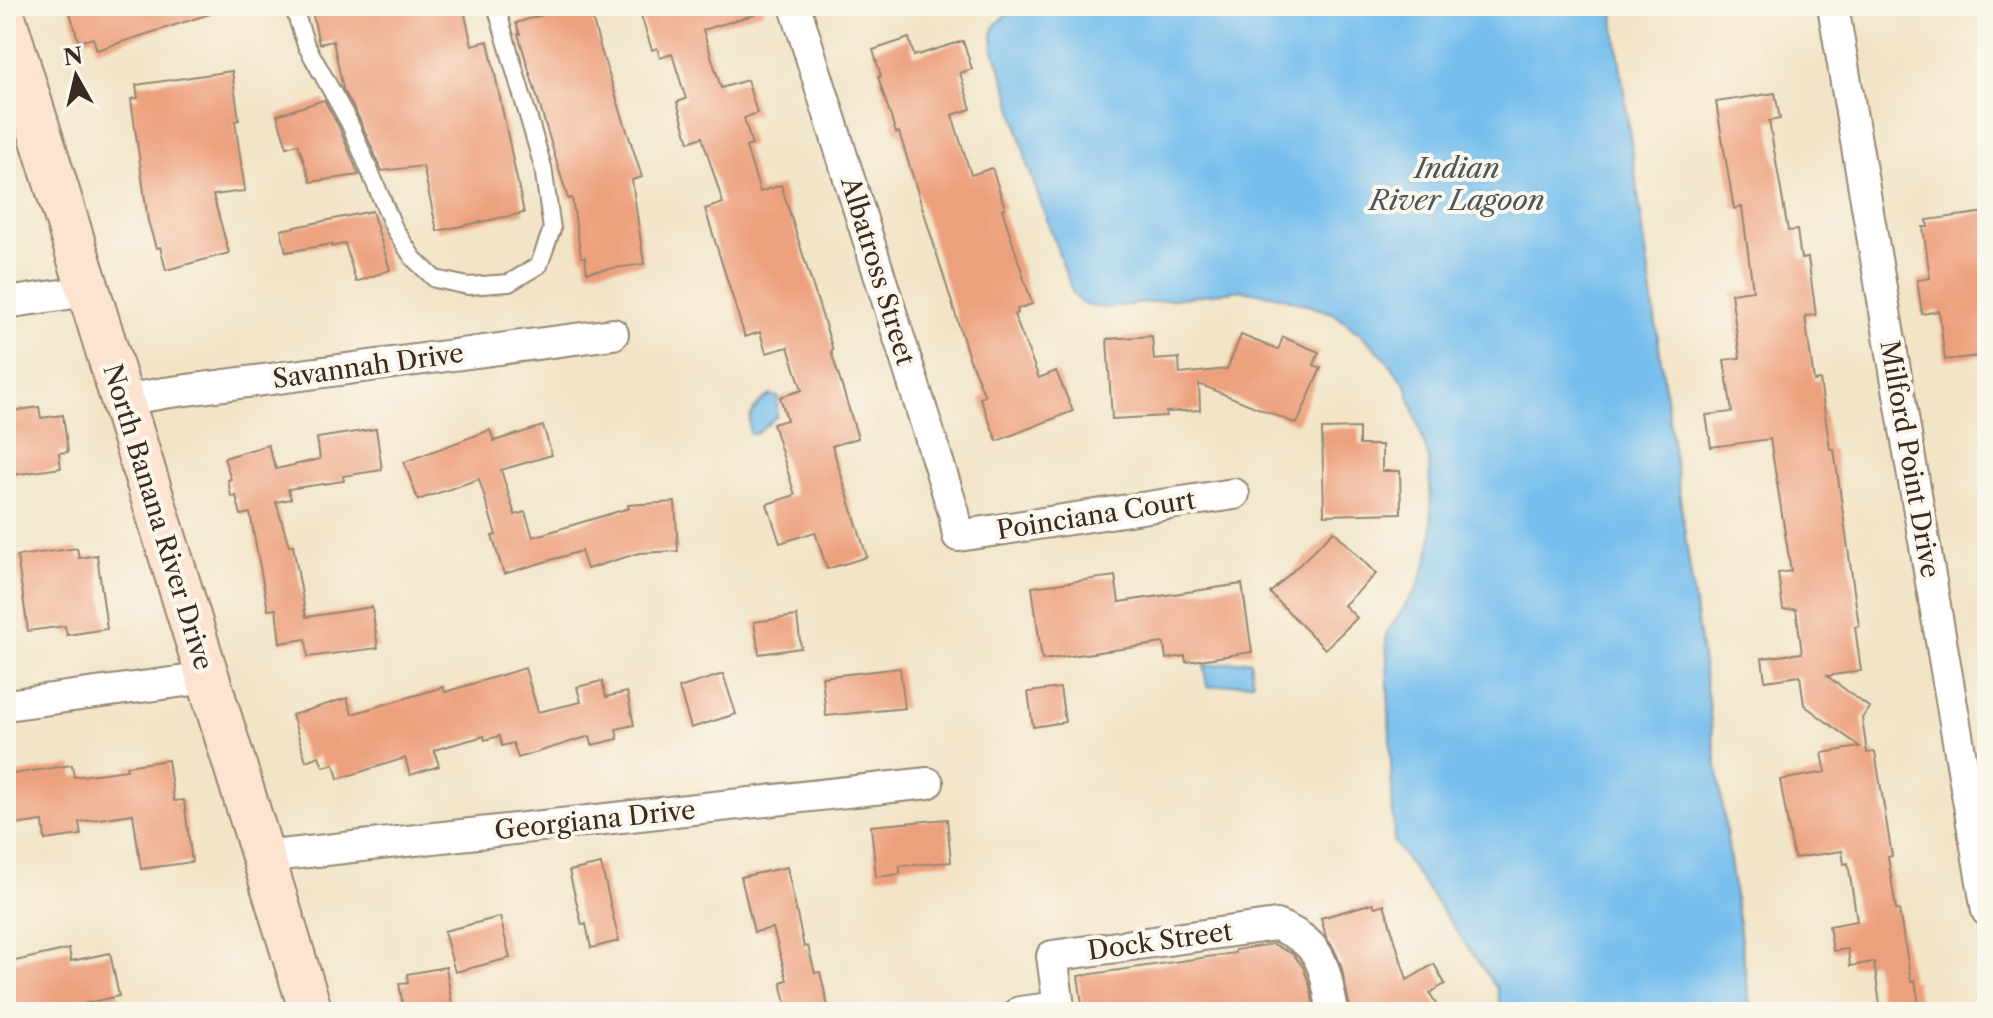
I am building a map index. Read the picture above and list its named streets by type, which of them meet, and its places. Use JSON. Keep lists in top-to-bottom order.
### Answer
{
  "streets": {
    "street": [
      "Albatross Street",
      "Savannah Drive",
      "Milford Point Drive",
      "Poinciana Court",
      "North Banana River Drive",
      "Georgiana Drive",
      "Dock Street"
    ]
  },
  "crossings": [
    ["Albatross Street", "Poinciana Court"],
    ["Savannah Drive", "North Banana River Drive"],
    ["North Banana River Drive", "Georgiana Drive"]
  ],
  "water": ["Indian River Lagoon"],
  "north": "top"
}
